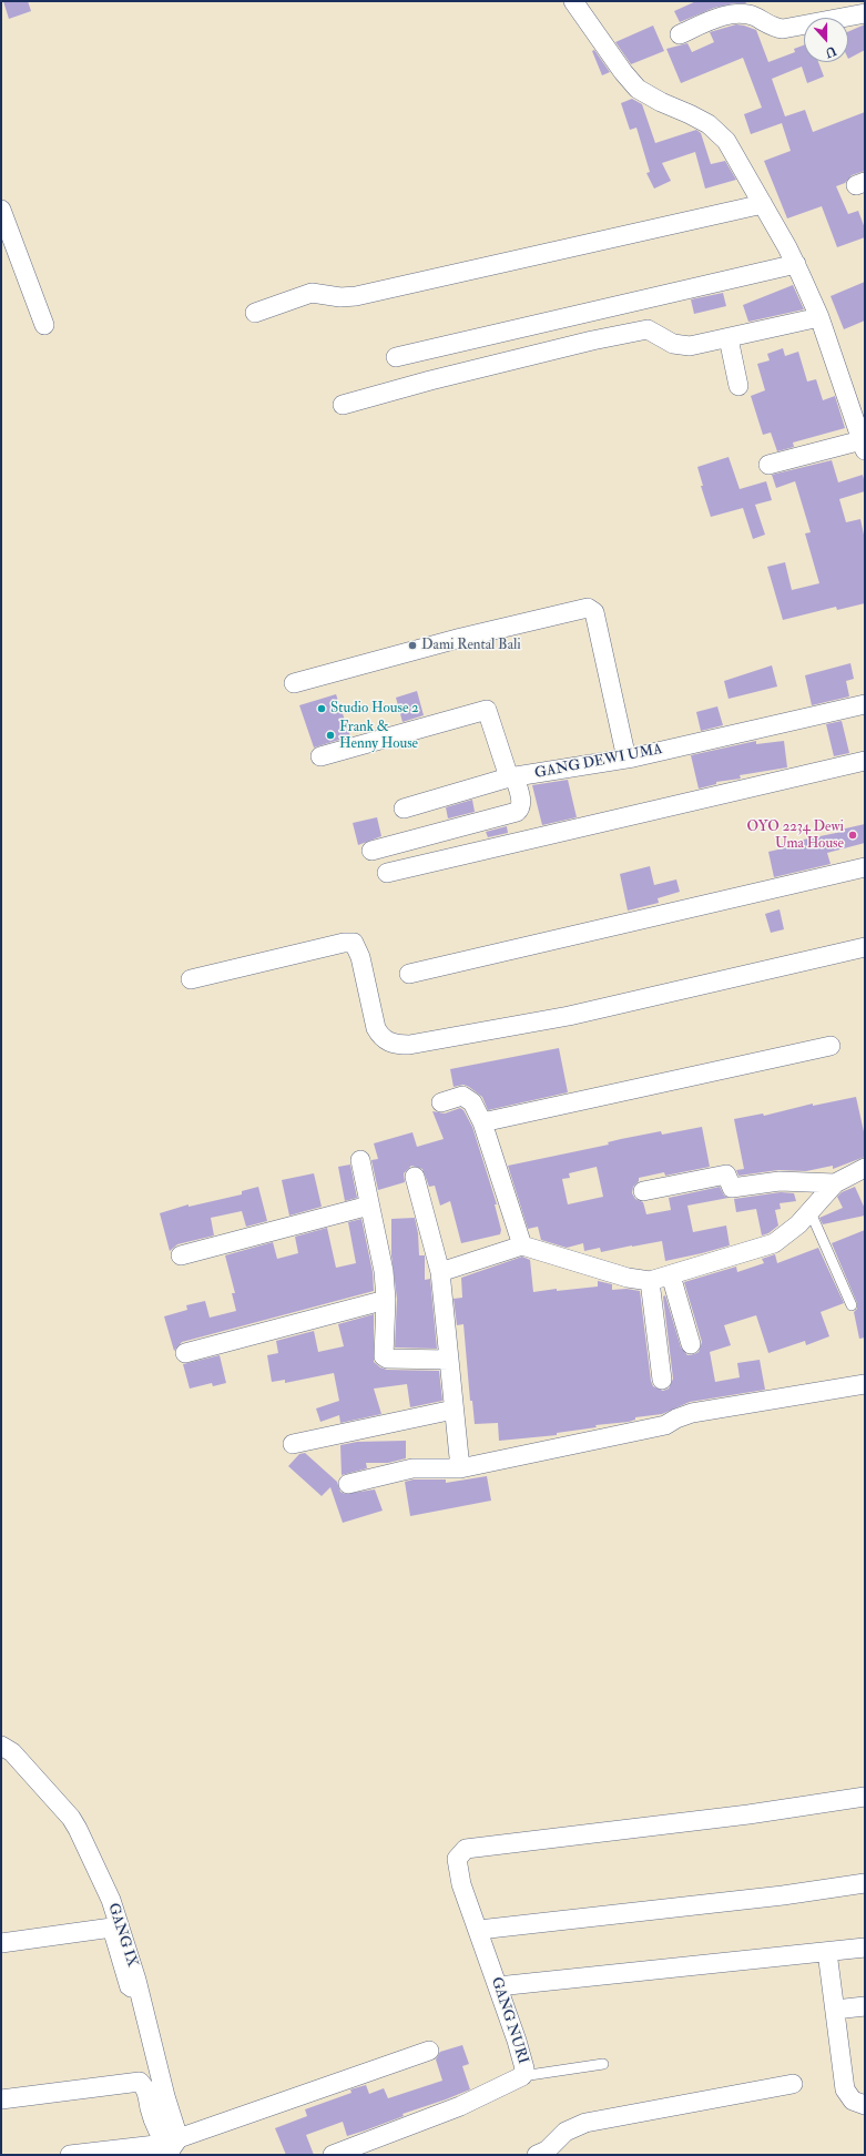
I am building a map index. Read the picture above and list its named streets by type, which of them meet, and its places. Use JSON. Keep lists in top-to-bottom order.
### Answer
{
  "streets": {
    "street": ["GANG DEWI UMA", "GANG IX", "GANG NURI"]
  },
  "places": [
    "Dami Rental Bali",
    "Studio House 2",
    "Frank & Henny House",
    "OYO 2234 Dewi Uma House"
  ],
  "north": "bottom"
}
